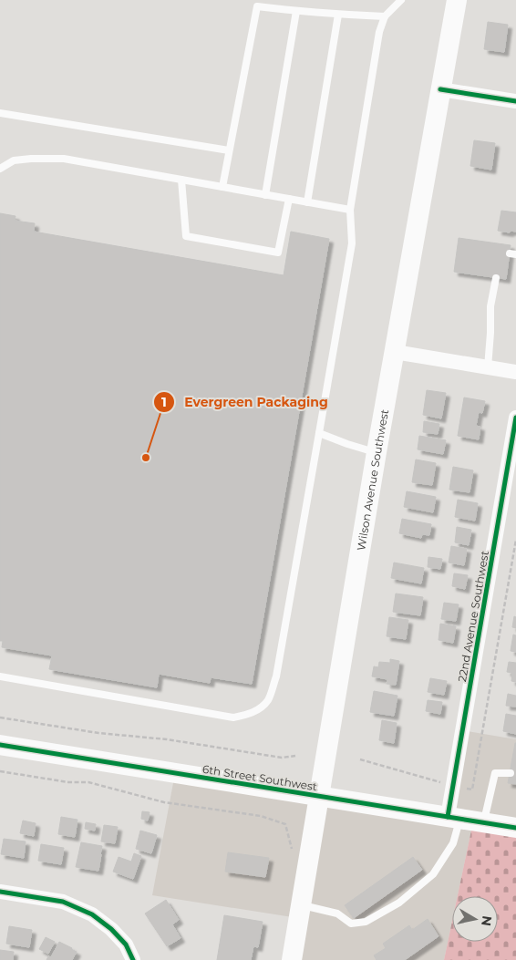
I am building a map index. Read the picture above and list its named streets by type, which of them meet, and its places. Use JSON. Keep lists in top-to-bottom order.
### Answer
{
  "streets": {
    "main road": ["Wilson Avenue Southwest", "6th Street Southwest"],
    "street": ["22nd Avenue Southwest"]
  },
  "crossings": [
    ["Wilson Avenue Southwest", "6th Street Southwest"],
    ["22nd Avenue Southwest", "6th Street Southwest"]
  ],
  "places": ["Evergreen Packaging"],
  "north": "right"
}
